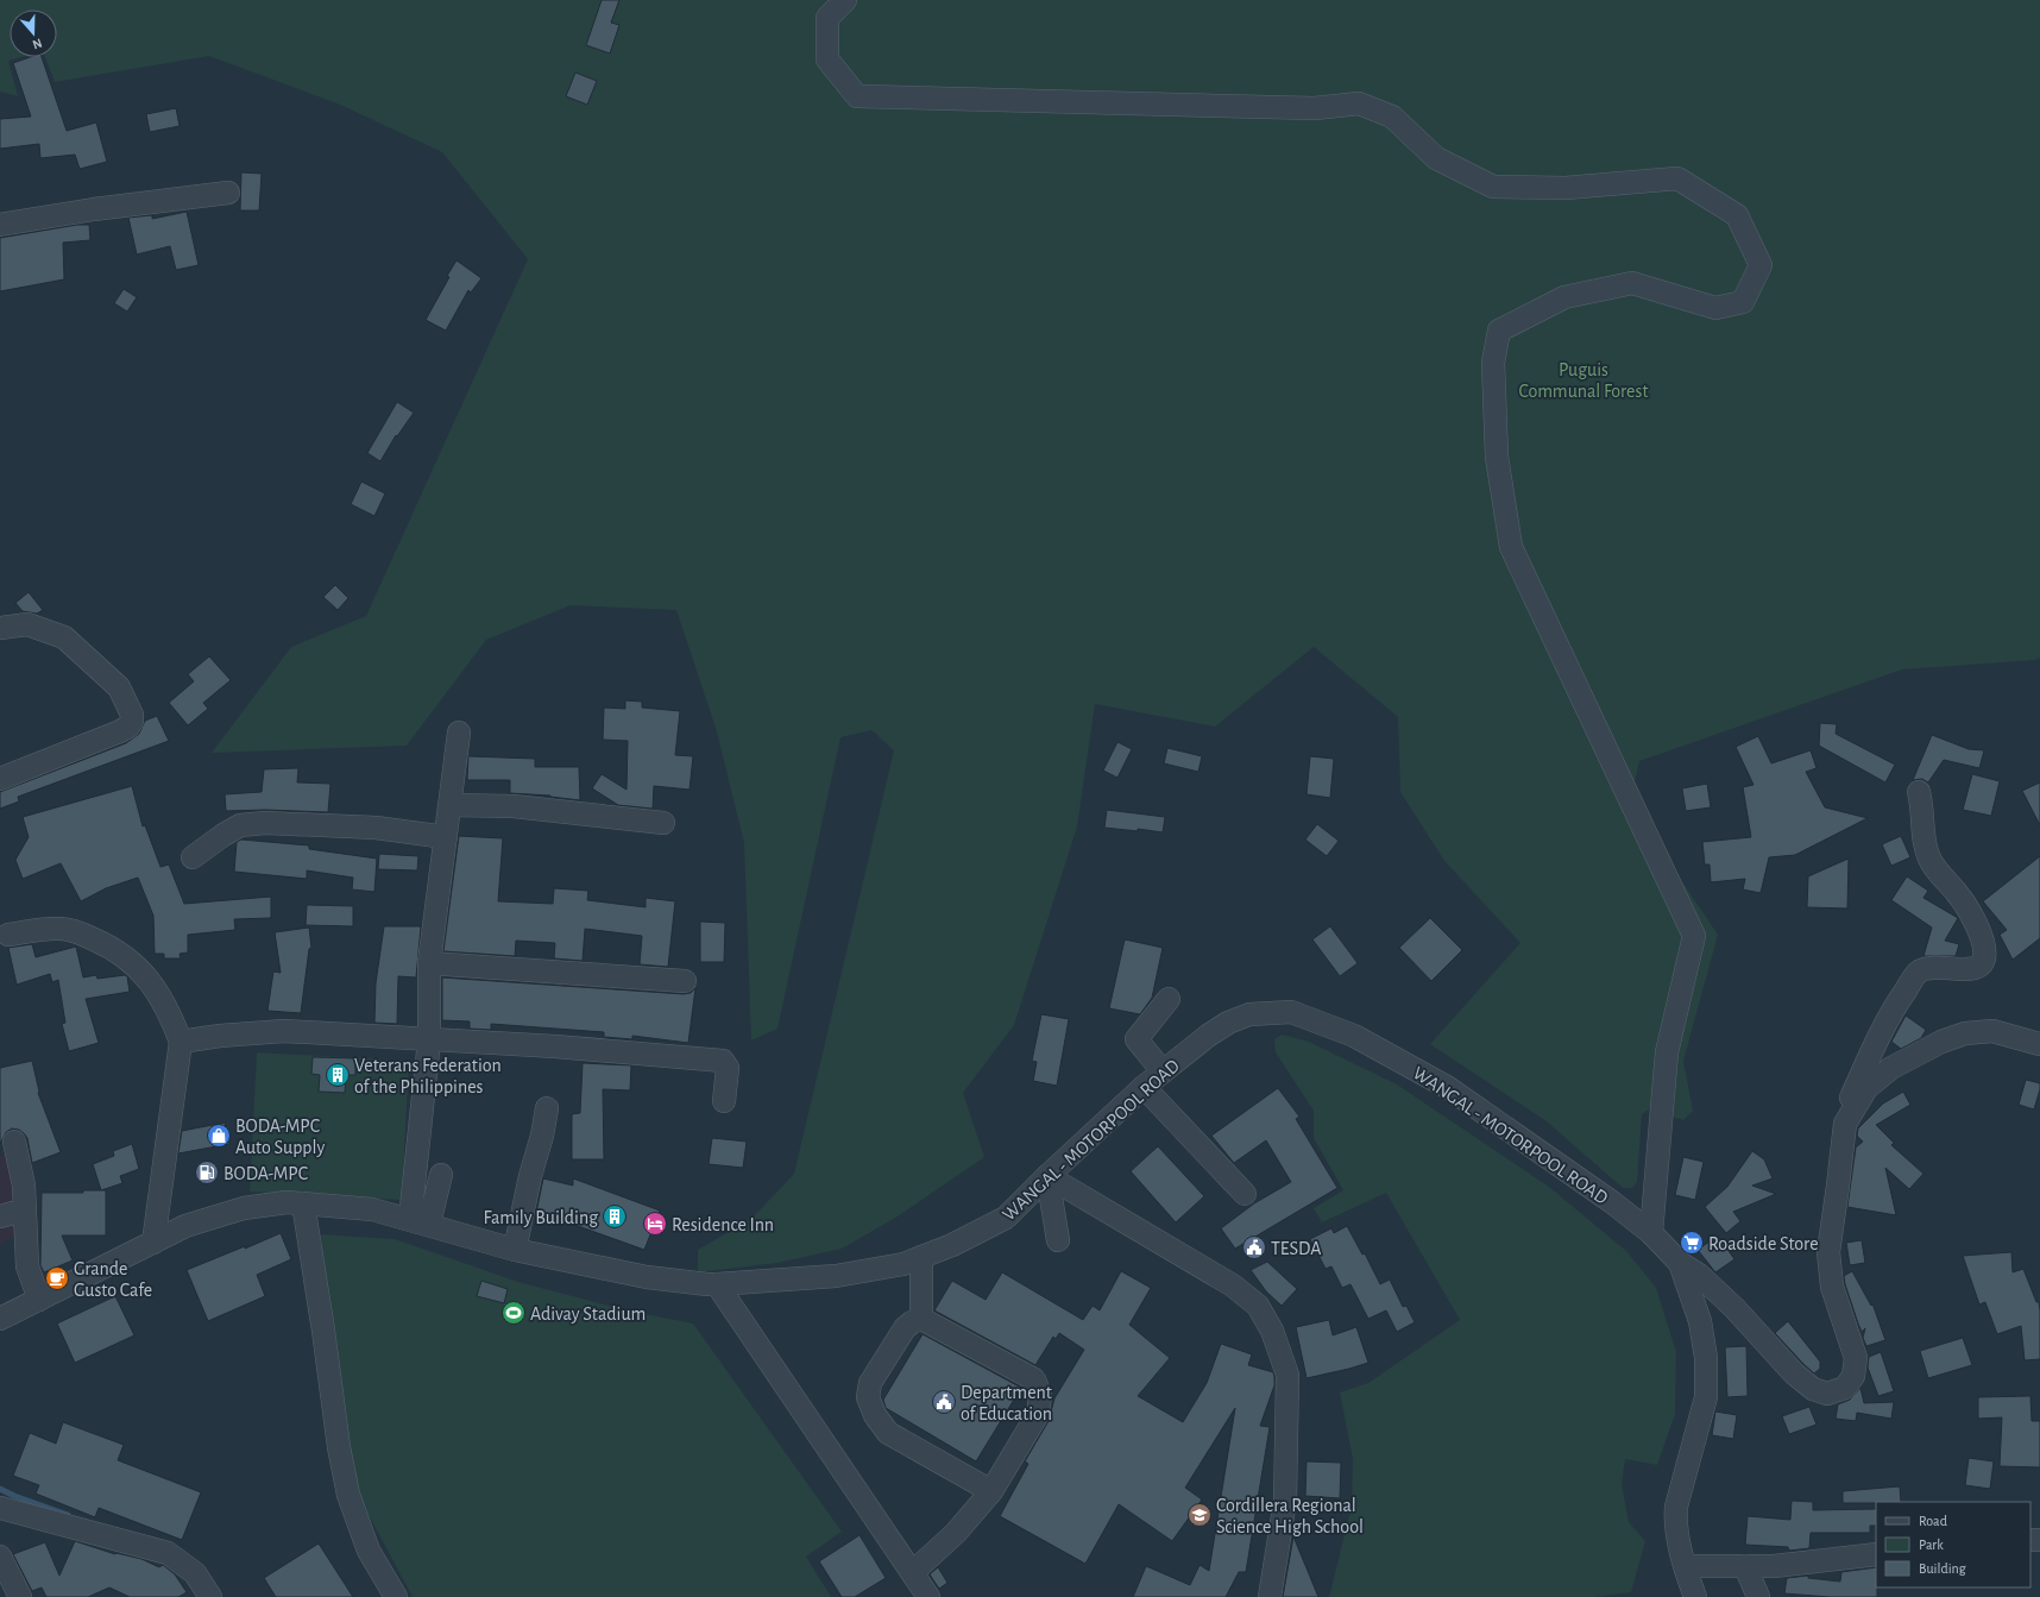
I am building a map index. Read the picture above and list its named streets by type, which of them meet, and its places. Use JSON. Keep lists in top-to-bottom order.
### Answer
{
  "streets": {
    "street": ["WANGAL - MOTORPOOL ROAD"]
  },
  "parks": ["Puguis Communal Forest"],
  "places": {
    "building": ["Veterans Federation of the Philippines", "Family Building"],
    "shop": ["BODA-MPC Auto Supply"],
    "fuel station": ["BODA-MPC"],
    "hotel": ["Residence Inn"],
    "supermarket": ["Roadside Store"],
    "public building": ["TESDA", "Department of Education"],
    "cafe": ["Grande Gusto Cafe"],
    "sports": ["Adivay Stadium"],
    "school or university": ["Cordillera Regional Science High School"]
  },
  "legend": ["Road", "Park", "Building"],
  "north": "bottom"
}
